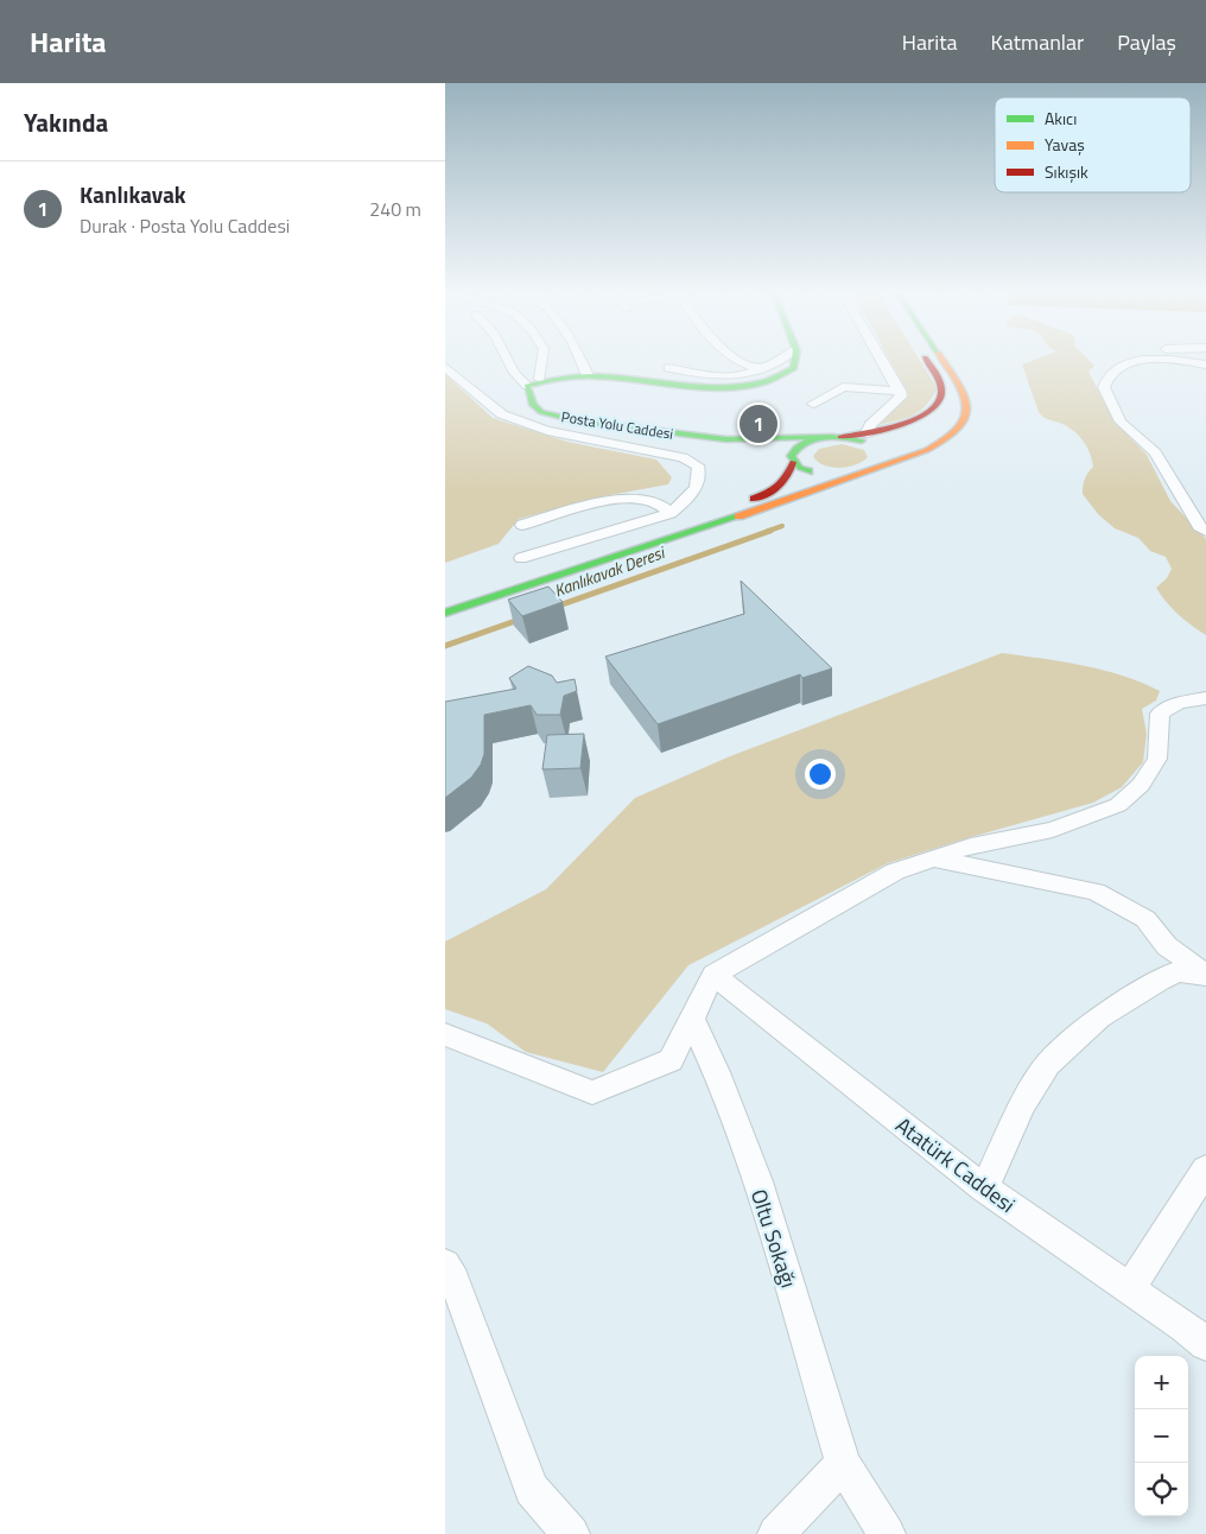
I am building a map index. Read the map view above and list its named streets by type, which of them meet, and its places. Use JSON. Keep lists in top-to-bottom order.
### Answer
{
  "streets": {
    "main road": ["Posta Yolu Caddesi"],
    "street": ["Atatürk Caddesi", "Oltu Sokağı"]
  },
  "water": ["Kanlıkavak Deresi"],
  "legend": ["Akıcı", "Yavaş", "Sıkışık"],
  "page": {
    "header": "Harita",
    "nav": ["Harita", "Katmanlar", "Paylaş"],
    "heading": "Yakında",
    "list": [
      {
        "mark": "1",
        "name": "Kanlıkavak",
        "note": "Durak · Posta Yolu Caddesi",
        "value": "240 m"
      }
    ],
    "pins": "1",
    "map_buttons": ["+", "−"]
  }
}
